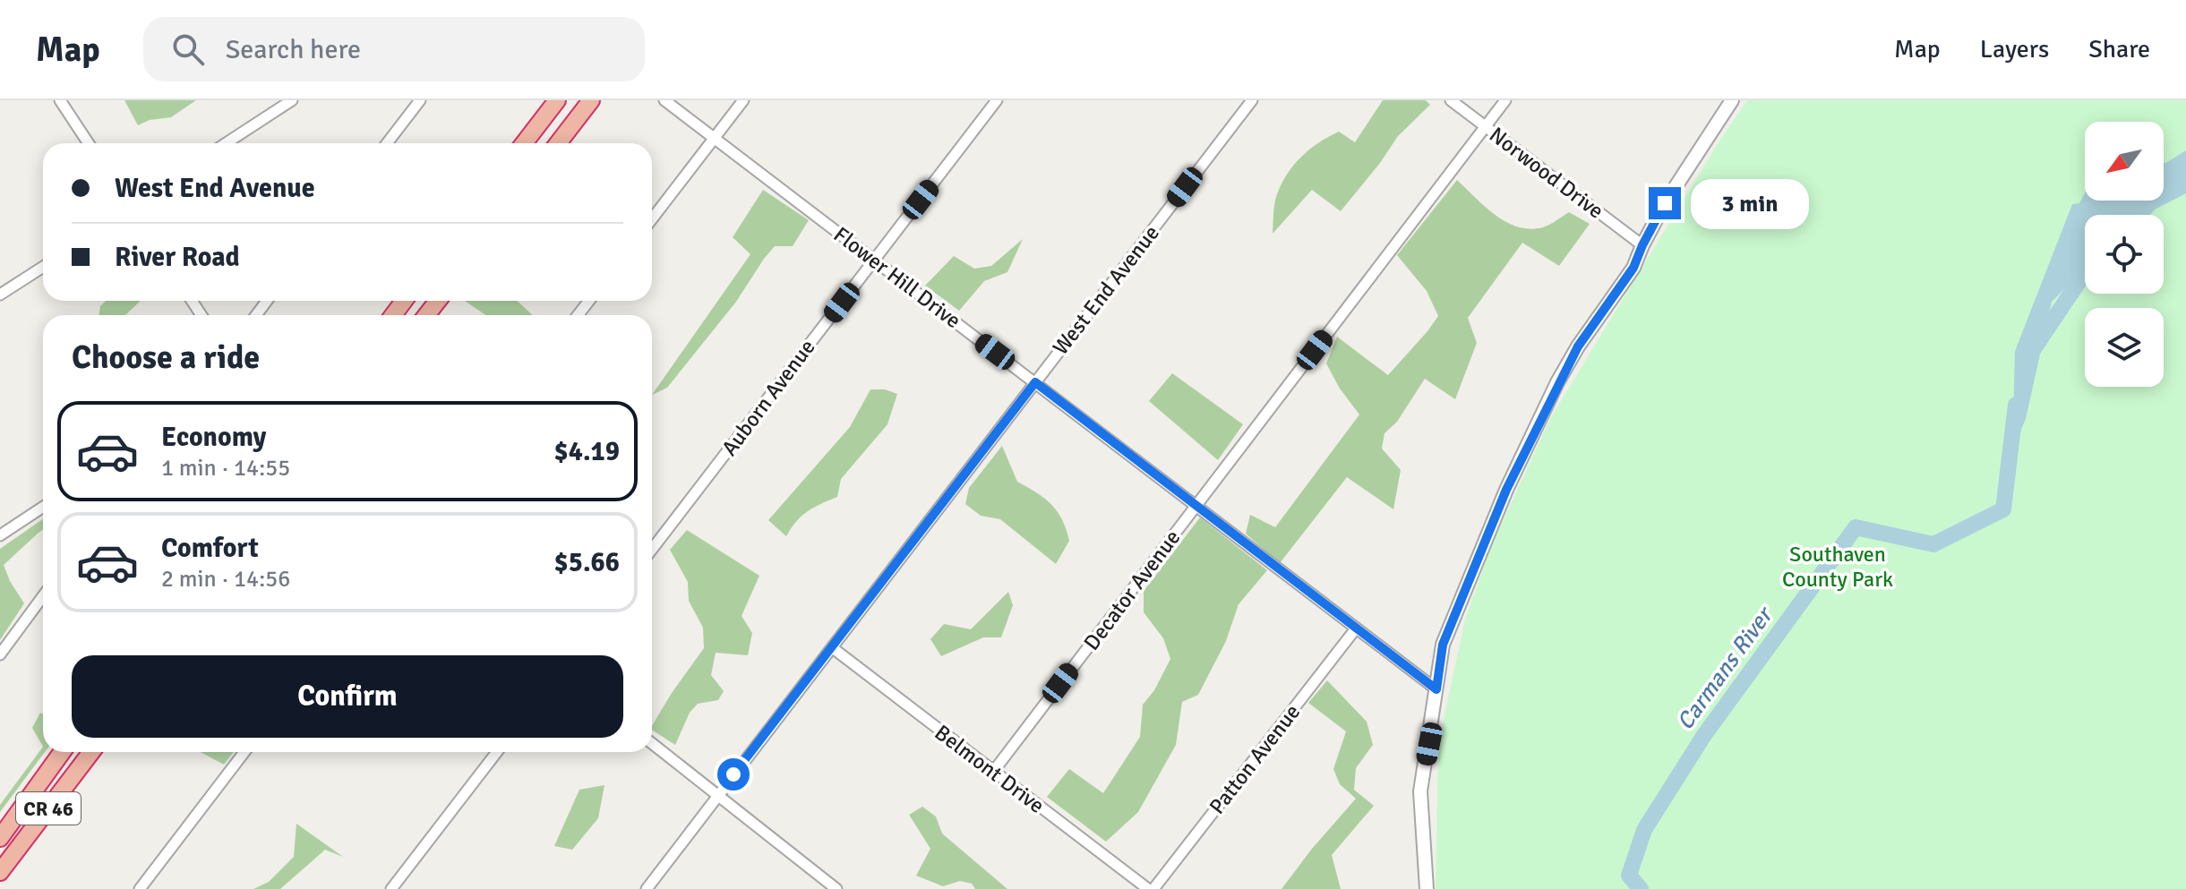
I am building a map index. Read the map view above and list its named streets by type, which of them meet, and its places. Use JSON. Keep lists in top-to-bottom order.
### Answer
{
  "streets": {
    "highway": ["CR 46"],
    "street": [
      "Norwood Drive",
      "Flower Hill Drive",
      "West End Avenue",
      "Auborn Avenue",
      "Decator Avenue",
      "Patton Avenue",
      "Belmont Drive"
    ]
  },
  "crossings": [
    ["Norwood Drive", "Decator Avenue"],
    ["Flower Hill Drive", "West End Avenue"],
    ["Flower Hill Drive", "Auborn Avenue"],
    ["Flower Hill Drive", "Decator Avenue"],
    ["Flower Hill Drive", "Patton Avenue"],
    ["West End Avenue", "Belmont Drive"],
    ["Decator Avenue", "Belmont Drive"]
  ],
  "water": ["Carmans River"],
  "parks": ["Southaven County Park"],
  "north": "bottom left",
  "page": {
    "header": "Map",
    "search": "Search here",
    "nav": ["Map", "Layers", "Share"],
    "banner": ["West End Avenue", "River Road"],
    "bubble": "3 min",
    "heading": "Choose a ride",
    "list": [
      {
        "name": "Economy",
        "note": "1 min · 14:55",
        "value": "$4.19"
      },
      {
        "name": "Comfort",
        "note": "2 min · 14:56",
        "value": "$5.66"
      }
    ],
    "buttons": "Confirm"
  }
}
